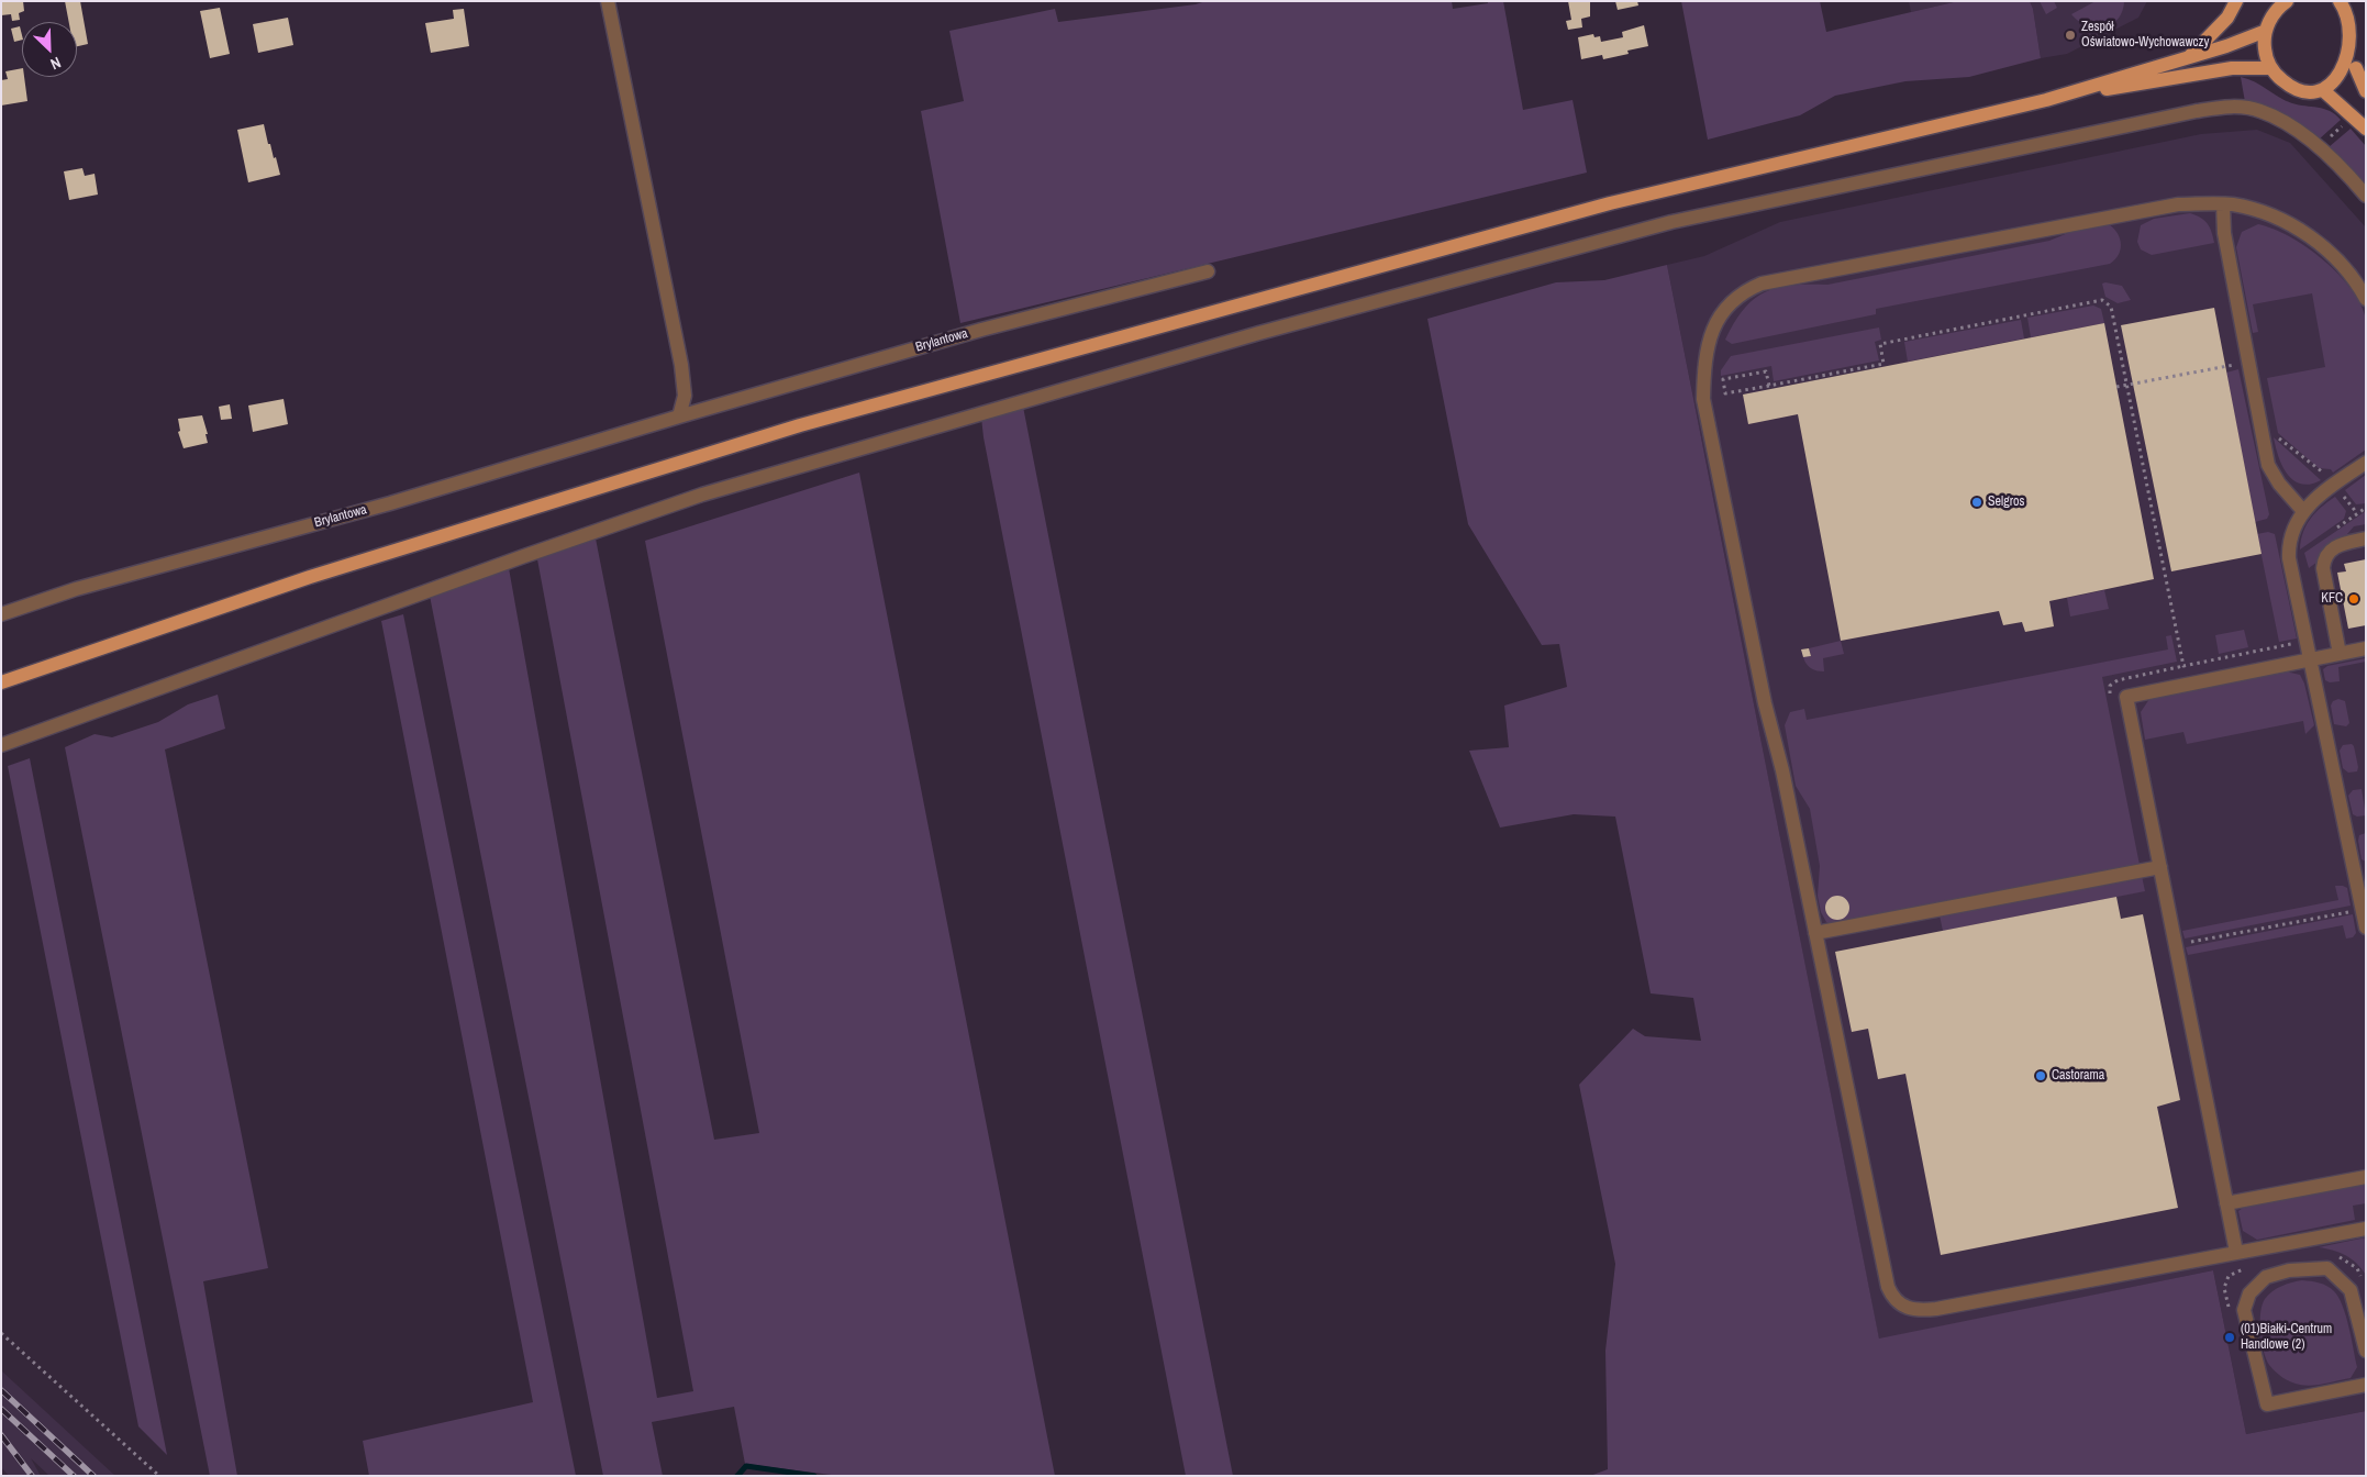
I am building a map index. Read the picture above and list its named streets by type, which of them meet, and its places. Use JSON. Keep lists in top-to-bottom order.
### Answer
{
  "streets": {
    "street": ["Brylantowa"]
  },
  "places": [
    "Zespół Oświatowo-Wychowawczy",
    "Selgros",
    "KFC",
    "Castorama",
    "(01)Białki-Centrum Handlowe (2)"
  ],
  "north": "bottom right"
}
